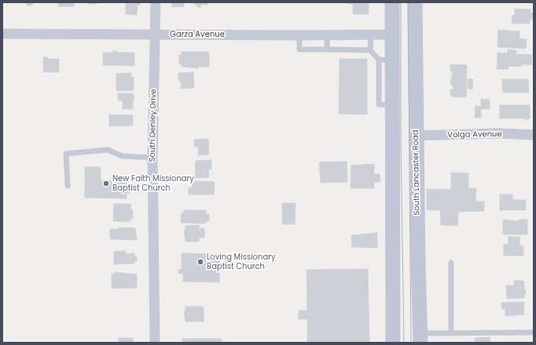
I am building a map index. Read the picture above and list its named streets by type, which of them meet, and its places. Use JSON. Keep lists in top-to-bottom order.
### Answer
{
  "streets": {
    "main road": ["South Lancaster Road"],
    "street": ["Garza Avenue", "South Denley Drive", "Volga Avenue"]
  },
  "crossings": [
    ["Garza Avenue", "South Denley Drive"],
    ["Volga Avenue", "South Lancaster Road"]
  ],
  "places": ["New Faith Missionary Baptist Church", "Loving Missionary Baptist Church"]
}
